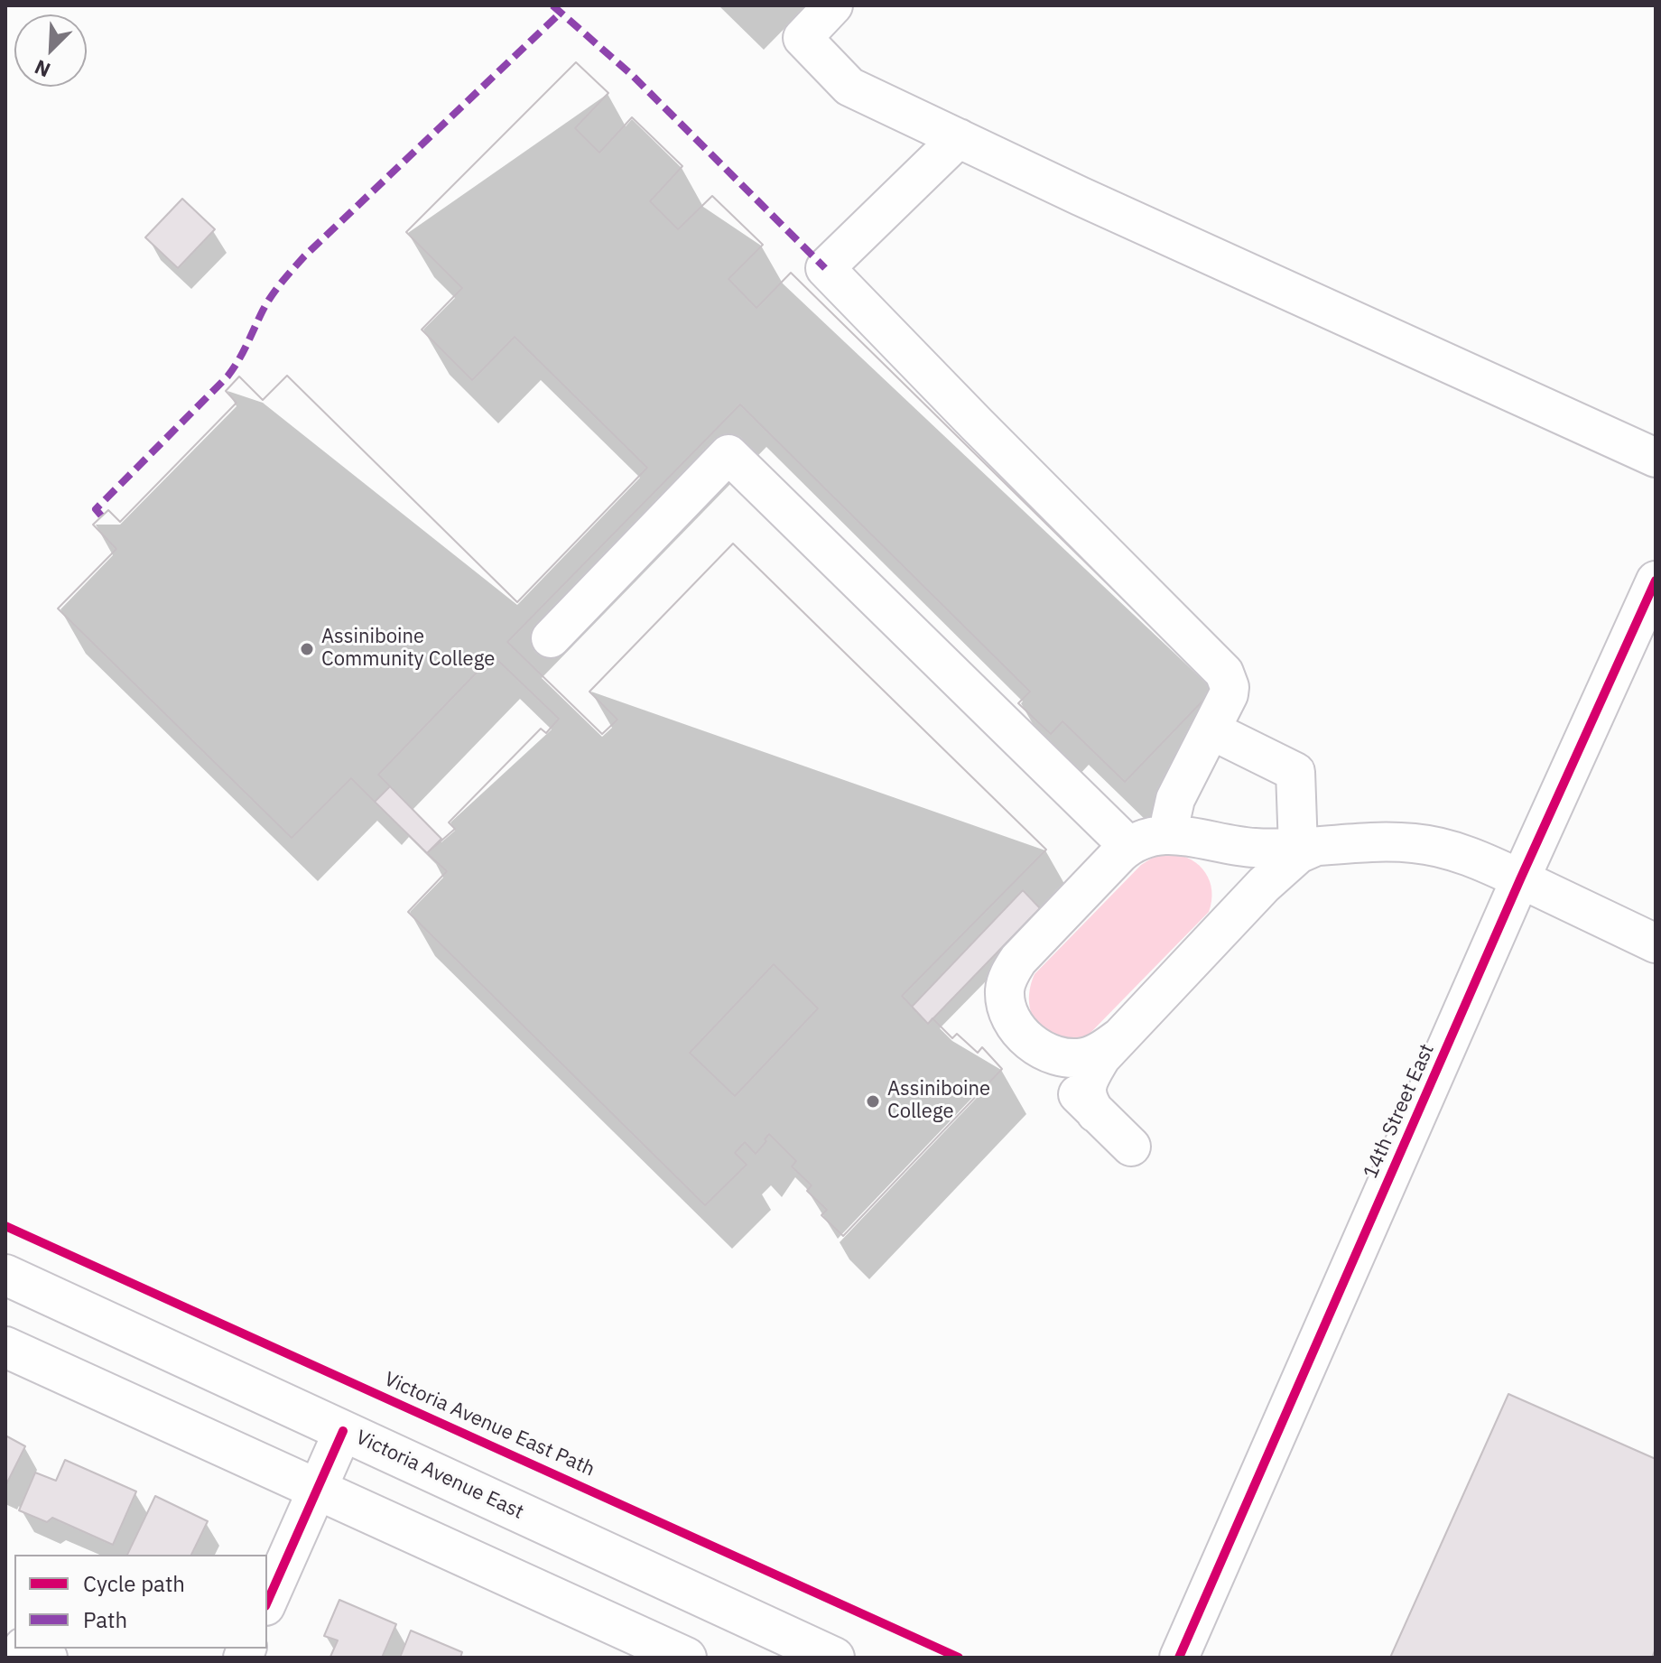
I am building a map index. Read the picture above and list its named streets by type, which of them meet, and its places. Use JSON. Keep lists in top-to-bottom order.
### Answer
{
  "streets": {
    "main road": ["Victoria Avenue East"],
    "street": ["14th Street East"],
    "cycle path": ["Victoria Avenue East Path"]
  },
  "places": ["Assiniboine Community College", "Assiniboine College"],
  "legend": ["Cycle path", "Path"],
  "north": "bottom left"
}
